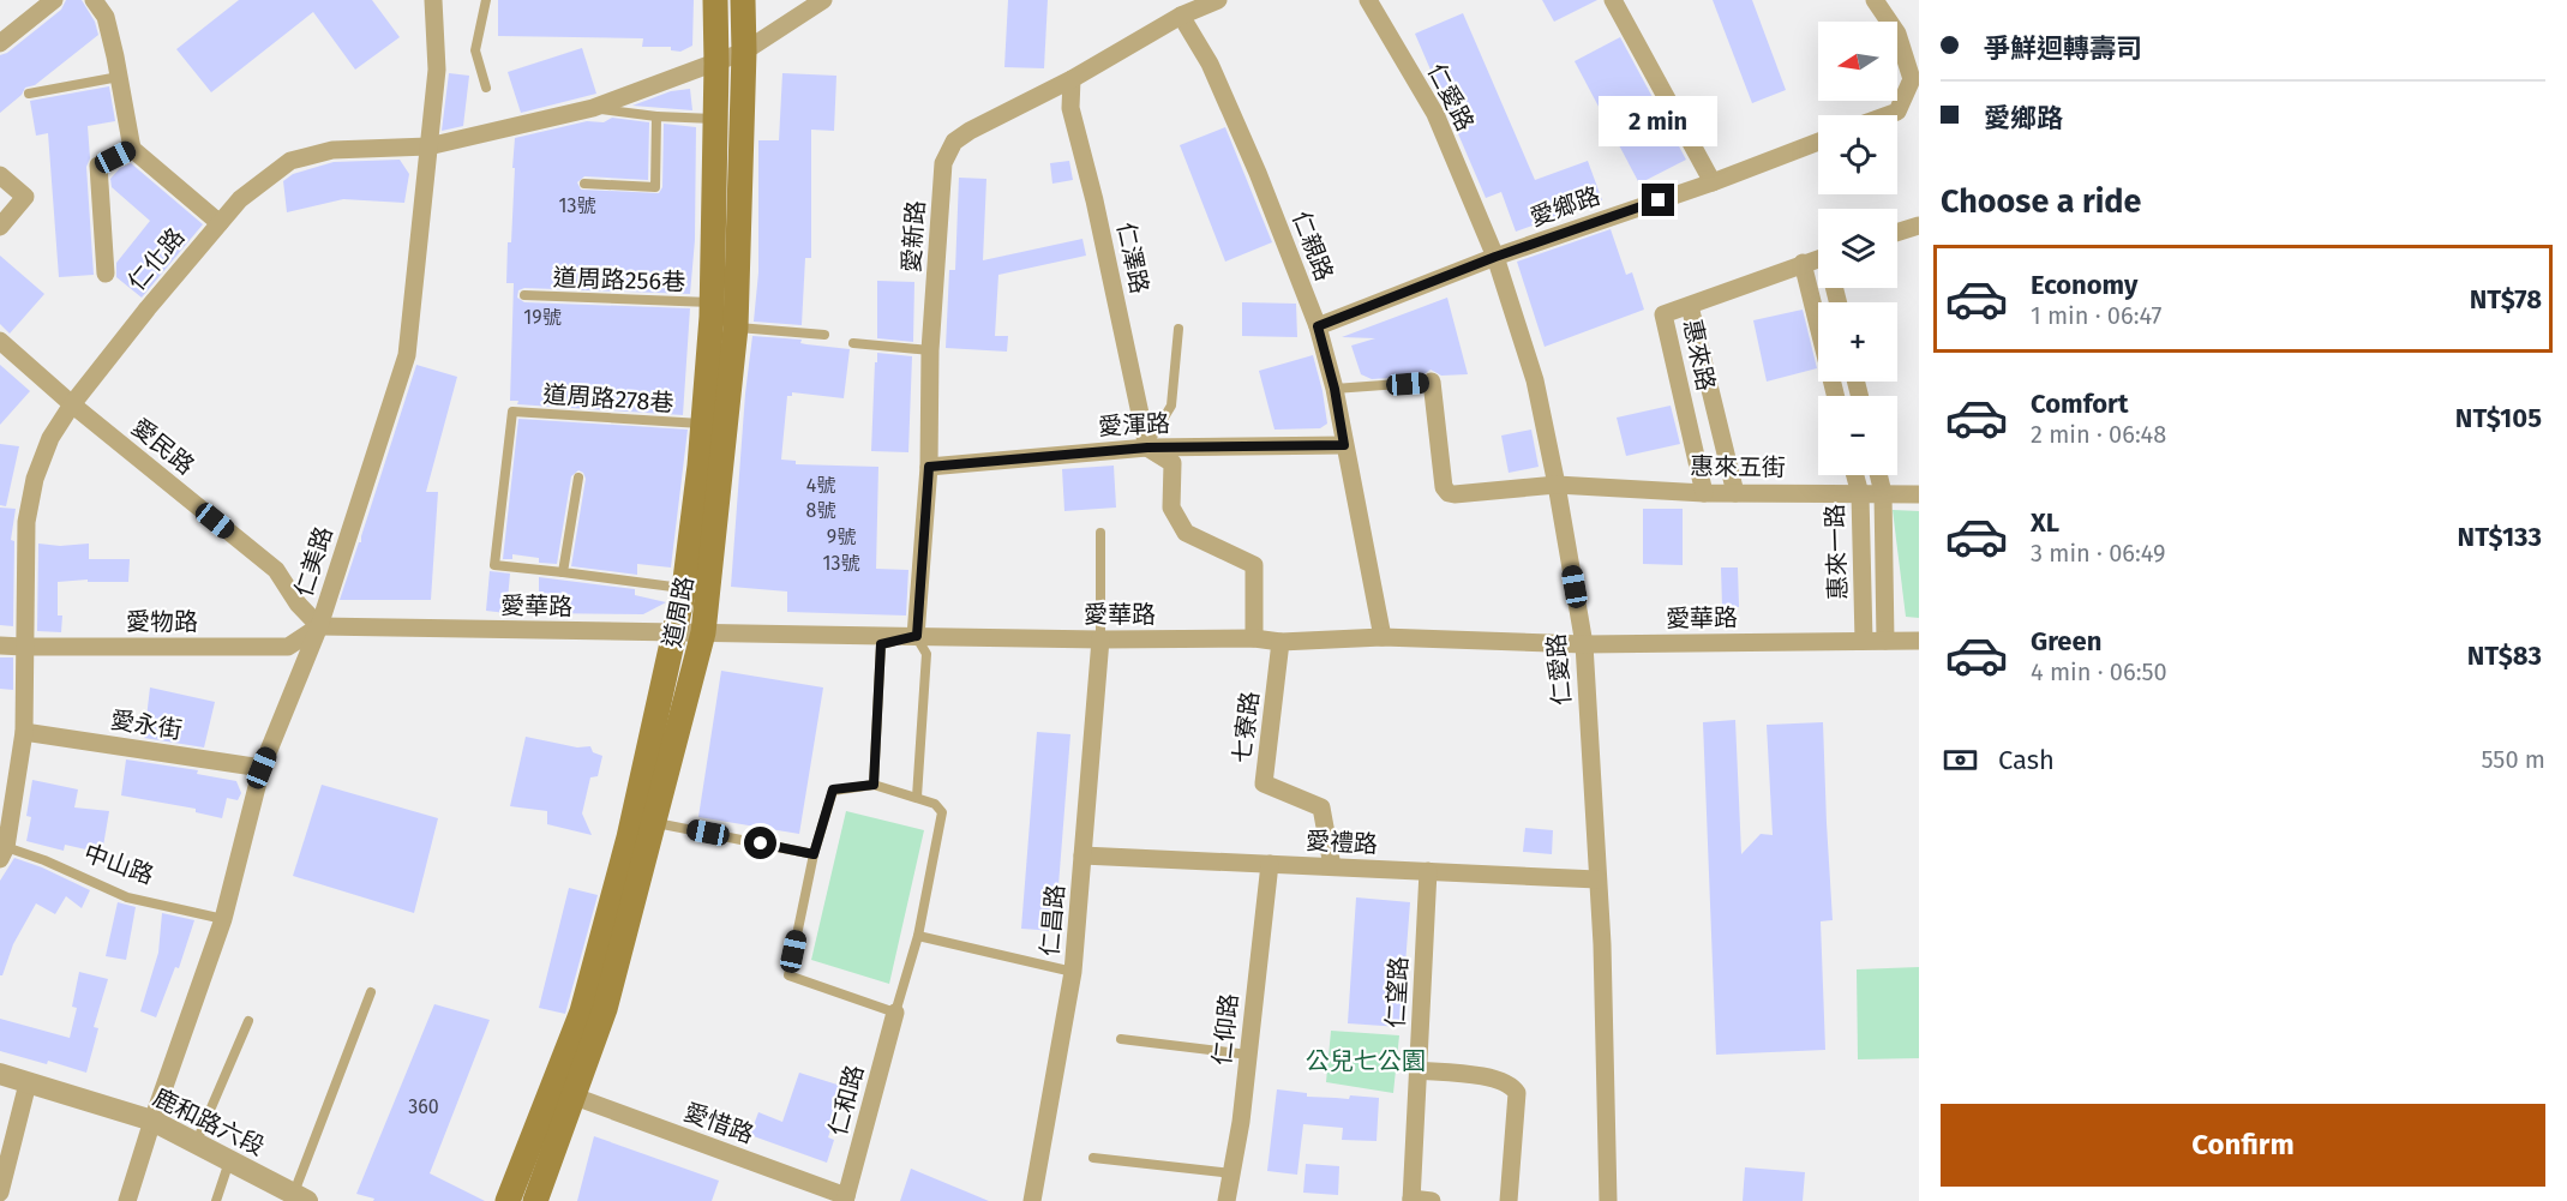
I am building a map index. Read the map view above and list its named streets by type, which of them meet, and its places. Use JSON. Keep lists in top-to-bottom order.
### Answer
{
  "streets": {
    "main road": ["道周路"],
    "street": [
      "仁愛路",
      "愛鄉路",
      "愛新路",
      "仁親路",
      "仁澤路",
      "仁化路",
      "惠來路",
      "愛渾路",
      "愛民路",
      "惠來五街",
      "惠來一路",
      "仁美路",
      "愛華路",
      "愛物路",
      "愛永街",
      "七寮路",
      "愛禮路",
      "仁昌路",
      "仁望路",
      "仁仰路",
      "仁和路",
      "鹿和路六段",
      "愛惜路"
    ],
    "lane": ["道周路256巷", "道周路278巷", "中山路"]
  },
  "crossings": [
    ["仁愛路", "愛鄉路"],
    ["仁愛路", "惠來五街"],
    ["仁愛路", "愛華路"],
    ["仁愛路", "愛禮路"],
    ["愛鄉路", "仁親路"],
    ["愛新路", "仁親路"],
    ["愛新路", "仁澤路"],
    ["愛新路", "愛渾路"],
    ["愛新路", "愛華路"],
    ["仁親路", "愛渾路"],
    ["仁親路", "愛華路"],
    ["仁澤路", "愛渾路"],
    ["仁化路", "愛民路"],
    ["仁化路", "仁美路"],
    ["仁化路", "道周路"],
    ["仁化路", "愛物路"],
    ["仁化路", "愛永街"],
    ["仁化路", "中山路"],
    ["道周路256巷", "道周路"],
    ["惠來路", "惠來五街"],
    ["道周路278巷", "道周路"],
    ["愛民路", "仁美路"],
    ["愛民路", "愛華路"],
    ["愛民路", "愛物路"],
    ["惠來五街", "惠來一路"],
    ["惠來一路", "愛華路"],
    ["仁美路", "愛華路"],
    ["仁美路", "愛物路"],
    ["仁美路", "愛永街"],
    ["仁美路", "中山路"],
    ["仁美路", "鹿和路六段"],
    ["愛華路", "道周路"],
    ["愛華路", "愛物路"],
    ["愛華路", "七寮路"],
    ["愛華路", "仁昌路"],
    ["道周路", "愛惜路"],
    ["七寮路", "愛禮路"],
    ["愛禮路", "仁昌路"],
    ["愛禮路", "仁望路"],
    ["愛禮路", "仁仰路"],
    ["仁和路", "愛惜路"]
  ],
  "parks": ["公兒七公園"],
  "house_numbers": [
    "13號",
    "19號",
    "4號",
    "8號",
    "9號",
    "13號",
    "360"
  ],
  "north": "left",
  "page": {
    "banner": ["爭鮮迴轉壽司", "愛鄉路"],
    "map_buttons": ["+", "−"],
    "bubble": "2 min",
    "heading": "Choose a ride",
    "list": [
      {
        "name": "Economy",
        "note": "1 min · 06:47",
        "value": "NT$78"
      },
      {
        "name": "Comfort",
        "note": "2 min · 06:48",
        "value": "NT$105"
      },
      {
        "name": "XL",
        "note": "3 min · 06:49",
        "value": "NT$133"
      },
      {
        "name": "Green",
        "note": "4 min · 06:50",
        "value": "NT$83"
      }
    ],
    "pay": ["Cash", "550 m"],
    "buttons": "Confirm"
  }
}
